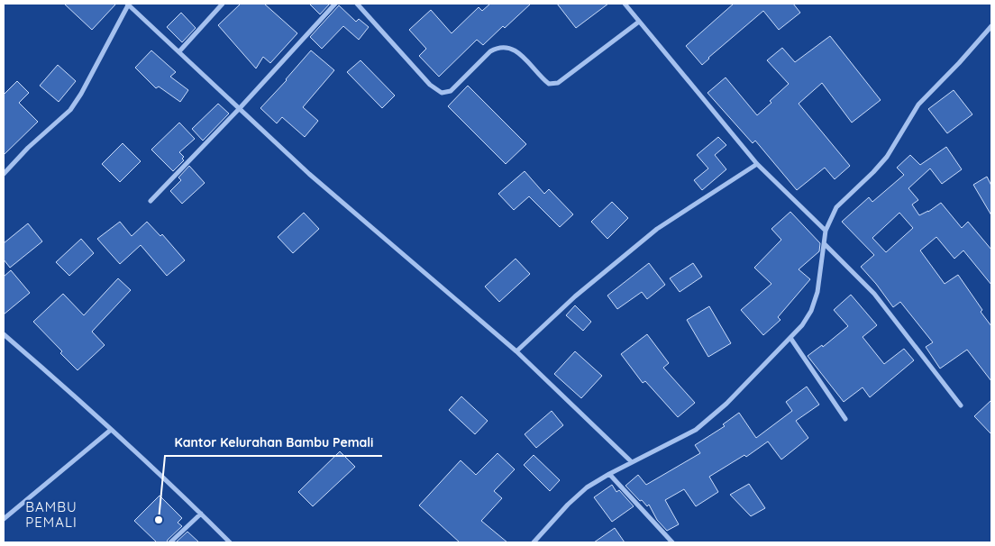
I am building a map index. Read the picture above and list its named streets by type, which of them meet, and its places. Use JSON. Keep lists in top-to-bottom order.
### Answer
{
  "districts": ["BAMBU PEMALI"],
  "places": ["Kantor Kelurahan Bambu Pemali"]
}
